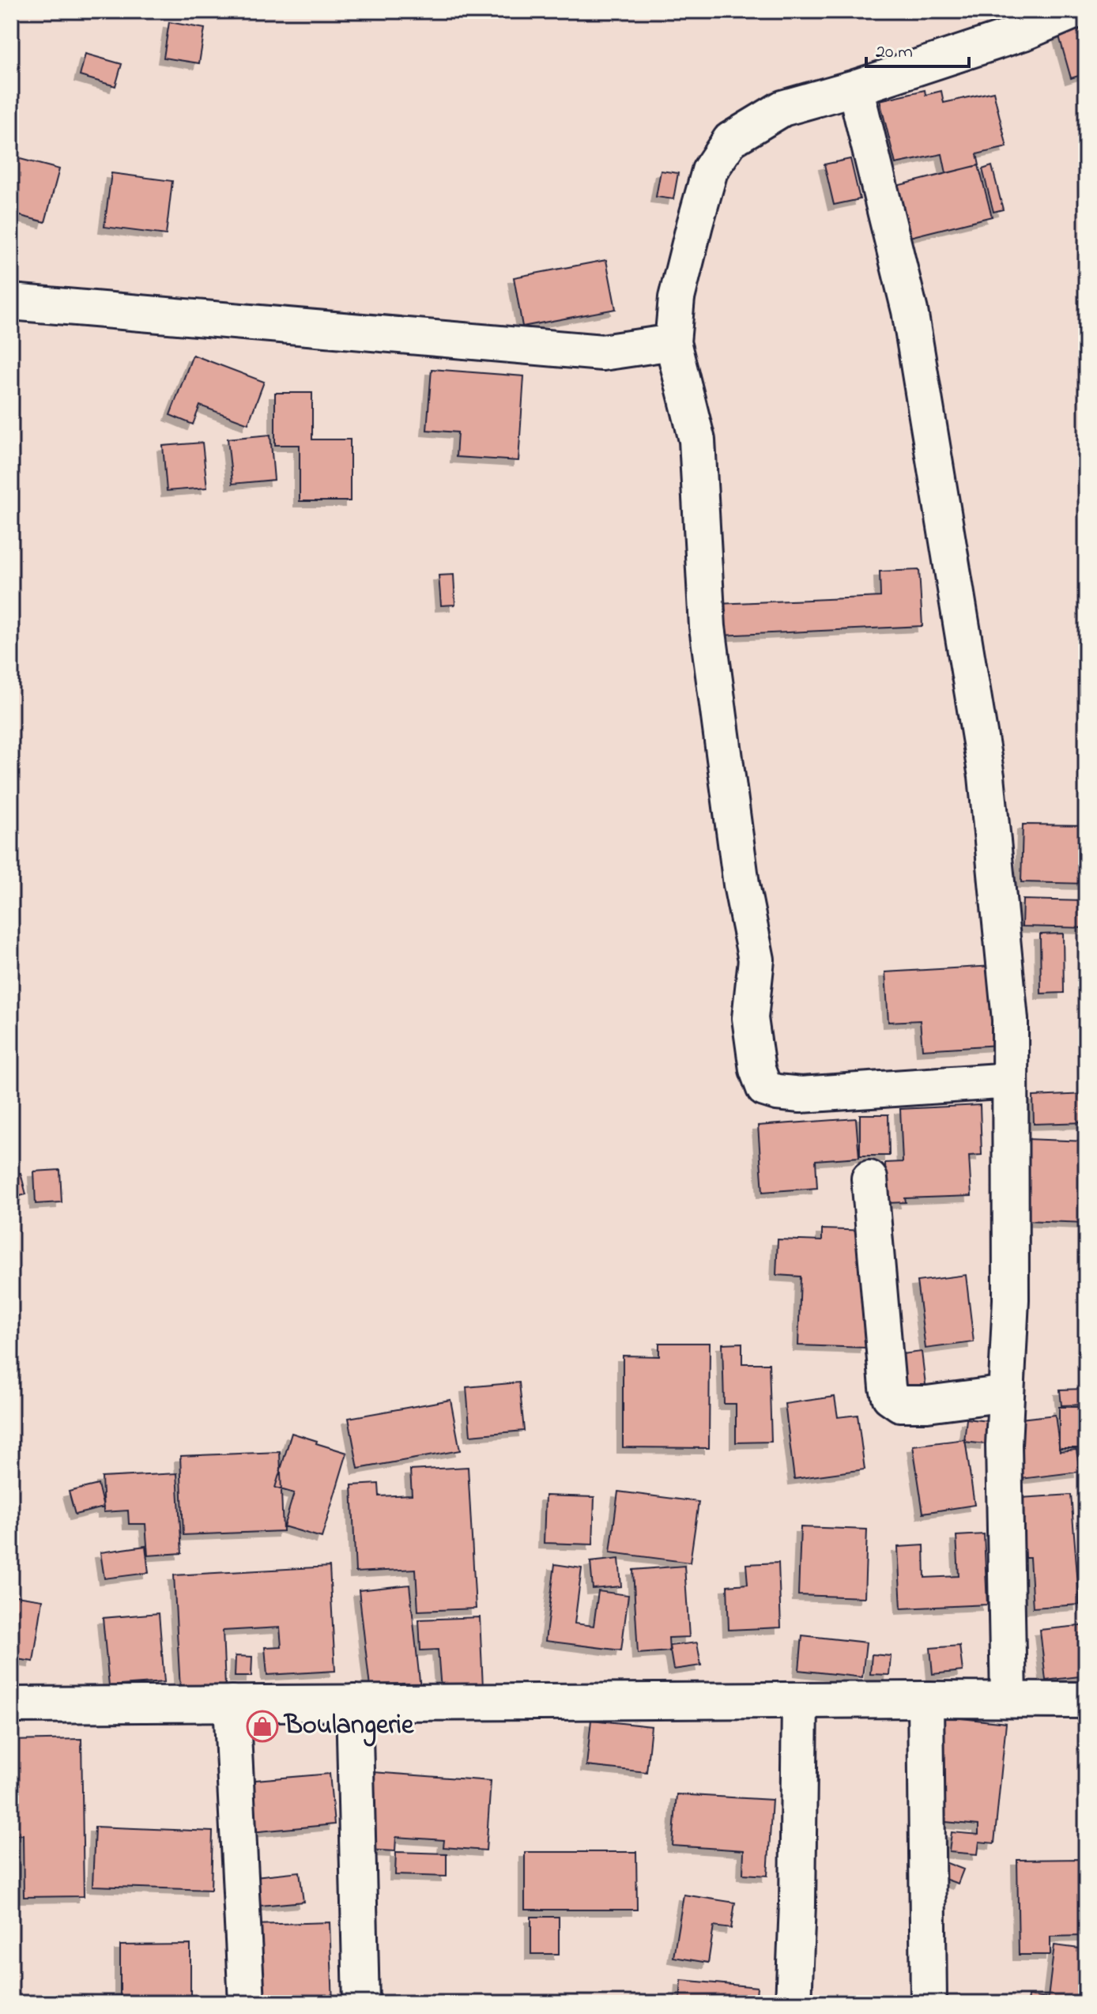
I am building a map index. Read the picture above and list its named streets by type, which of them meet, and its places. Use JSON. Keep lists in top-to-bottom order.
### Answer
{
  "places": {
    "shop": ["Boulangerie"]
  },
  "scale_bar": "20 m"
}
